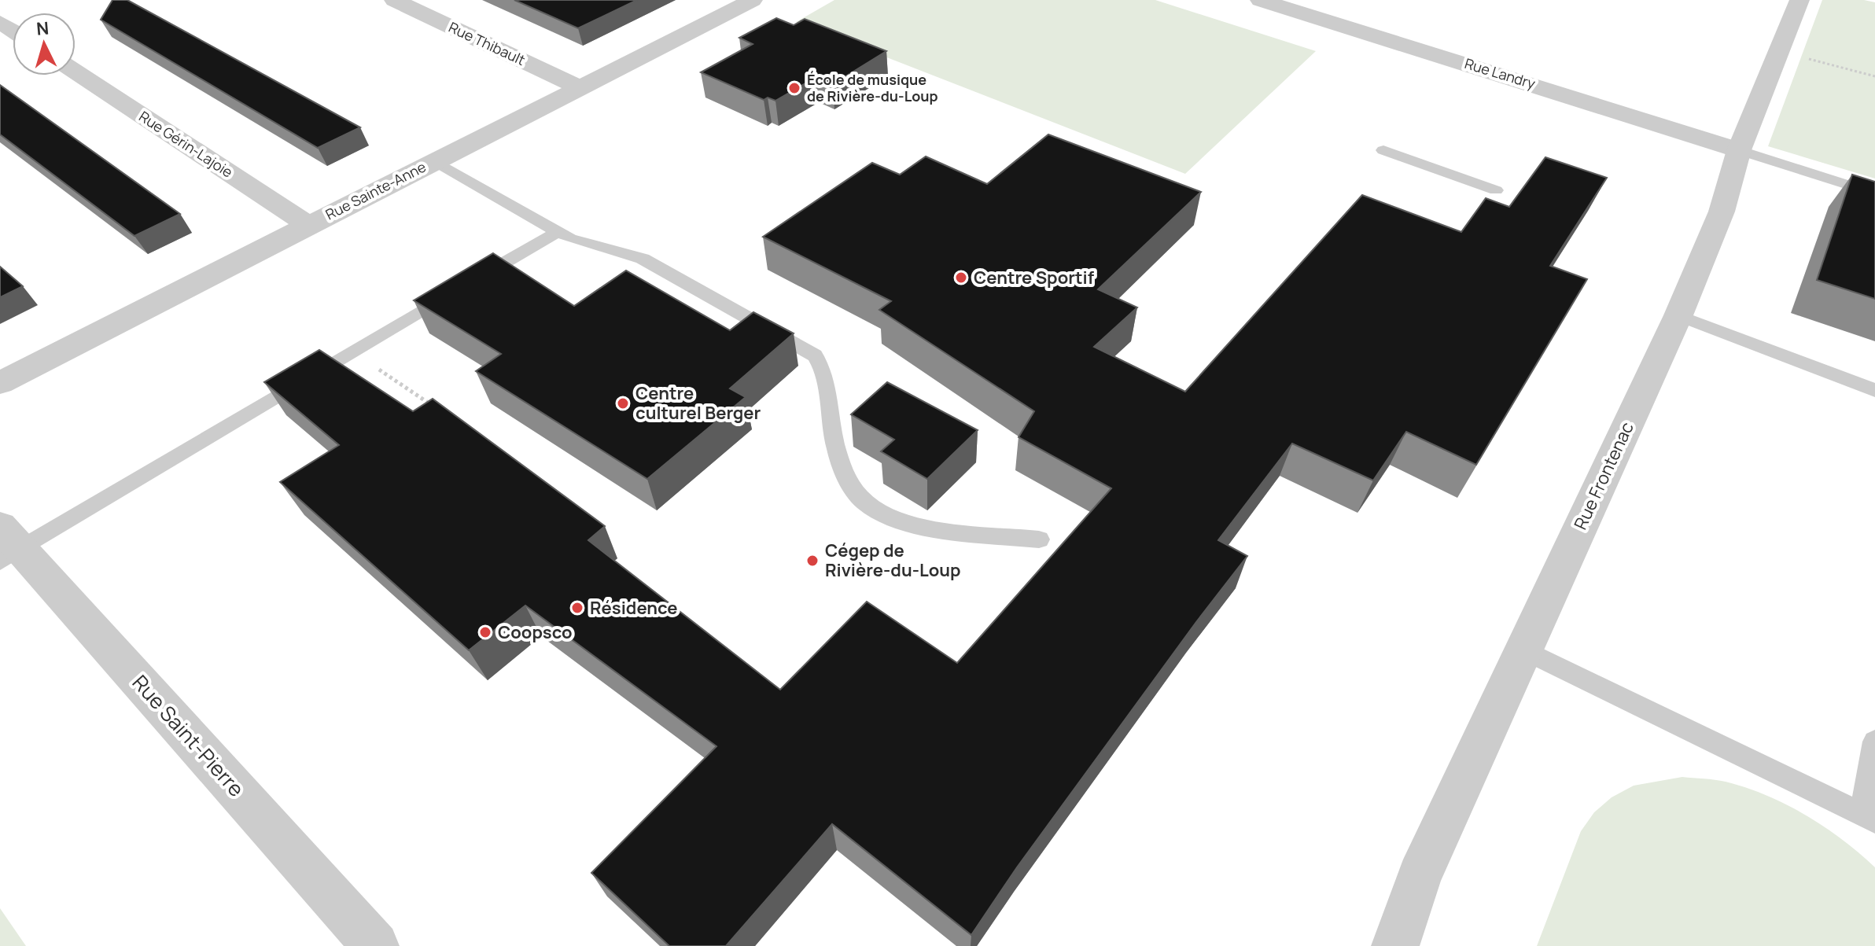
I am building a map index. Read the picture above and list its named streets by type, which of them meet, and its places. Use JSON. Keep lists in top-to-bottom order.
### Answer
{
  "streets": {
    "street": [
      "Rue Thibault",
      "Rue Landry",
      "Rue Gérin-Lajoie",
      "Rue Sainte-Anne",
      "Rue Frontenac",
      "Rue Saint-Pierre"
    ]
  },
  "crossings": [
    ["Rue Thibault", "Rue Sainte-Anne"],
    ["Rue Landry", "Rue Frontenac"],
    ["Rue Gérin-Lajoie", "Rue Sainte-Anne"]
  ],
  "places": [
    "École de musique de Rivière-du-Loup",
    "Centre Sportif",
    "Centre culturel Berger",
    "Cégep de Rivière-du-Loup",
    "Résidence",
    "Coopsco"
  ],
  "north": "top"
}
